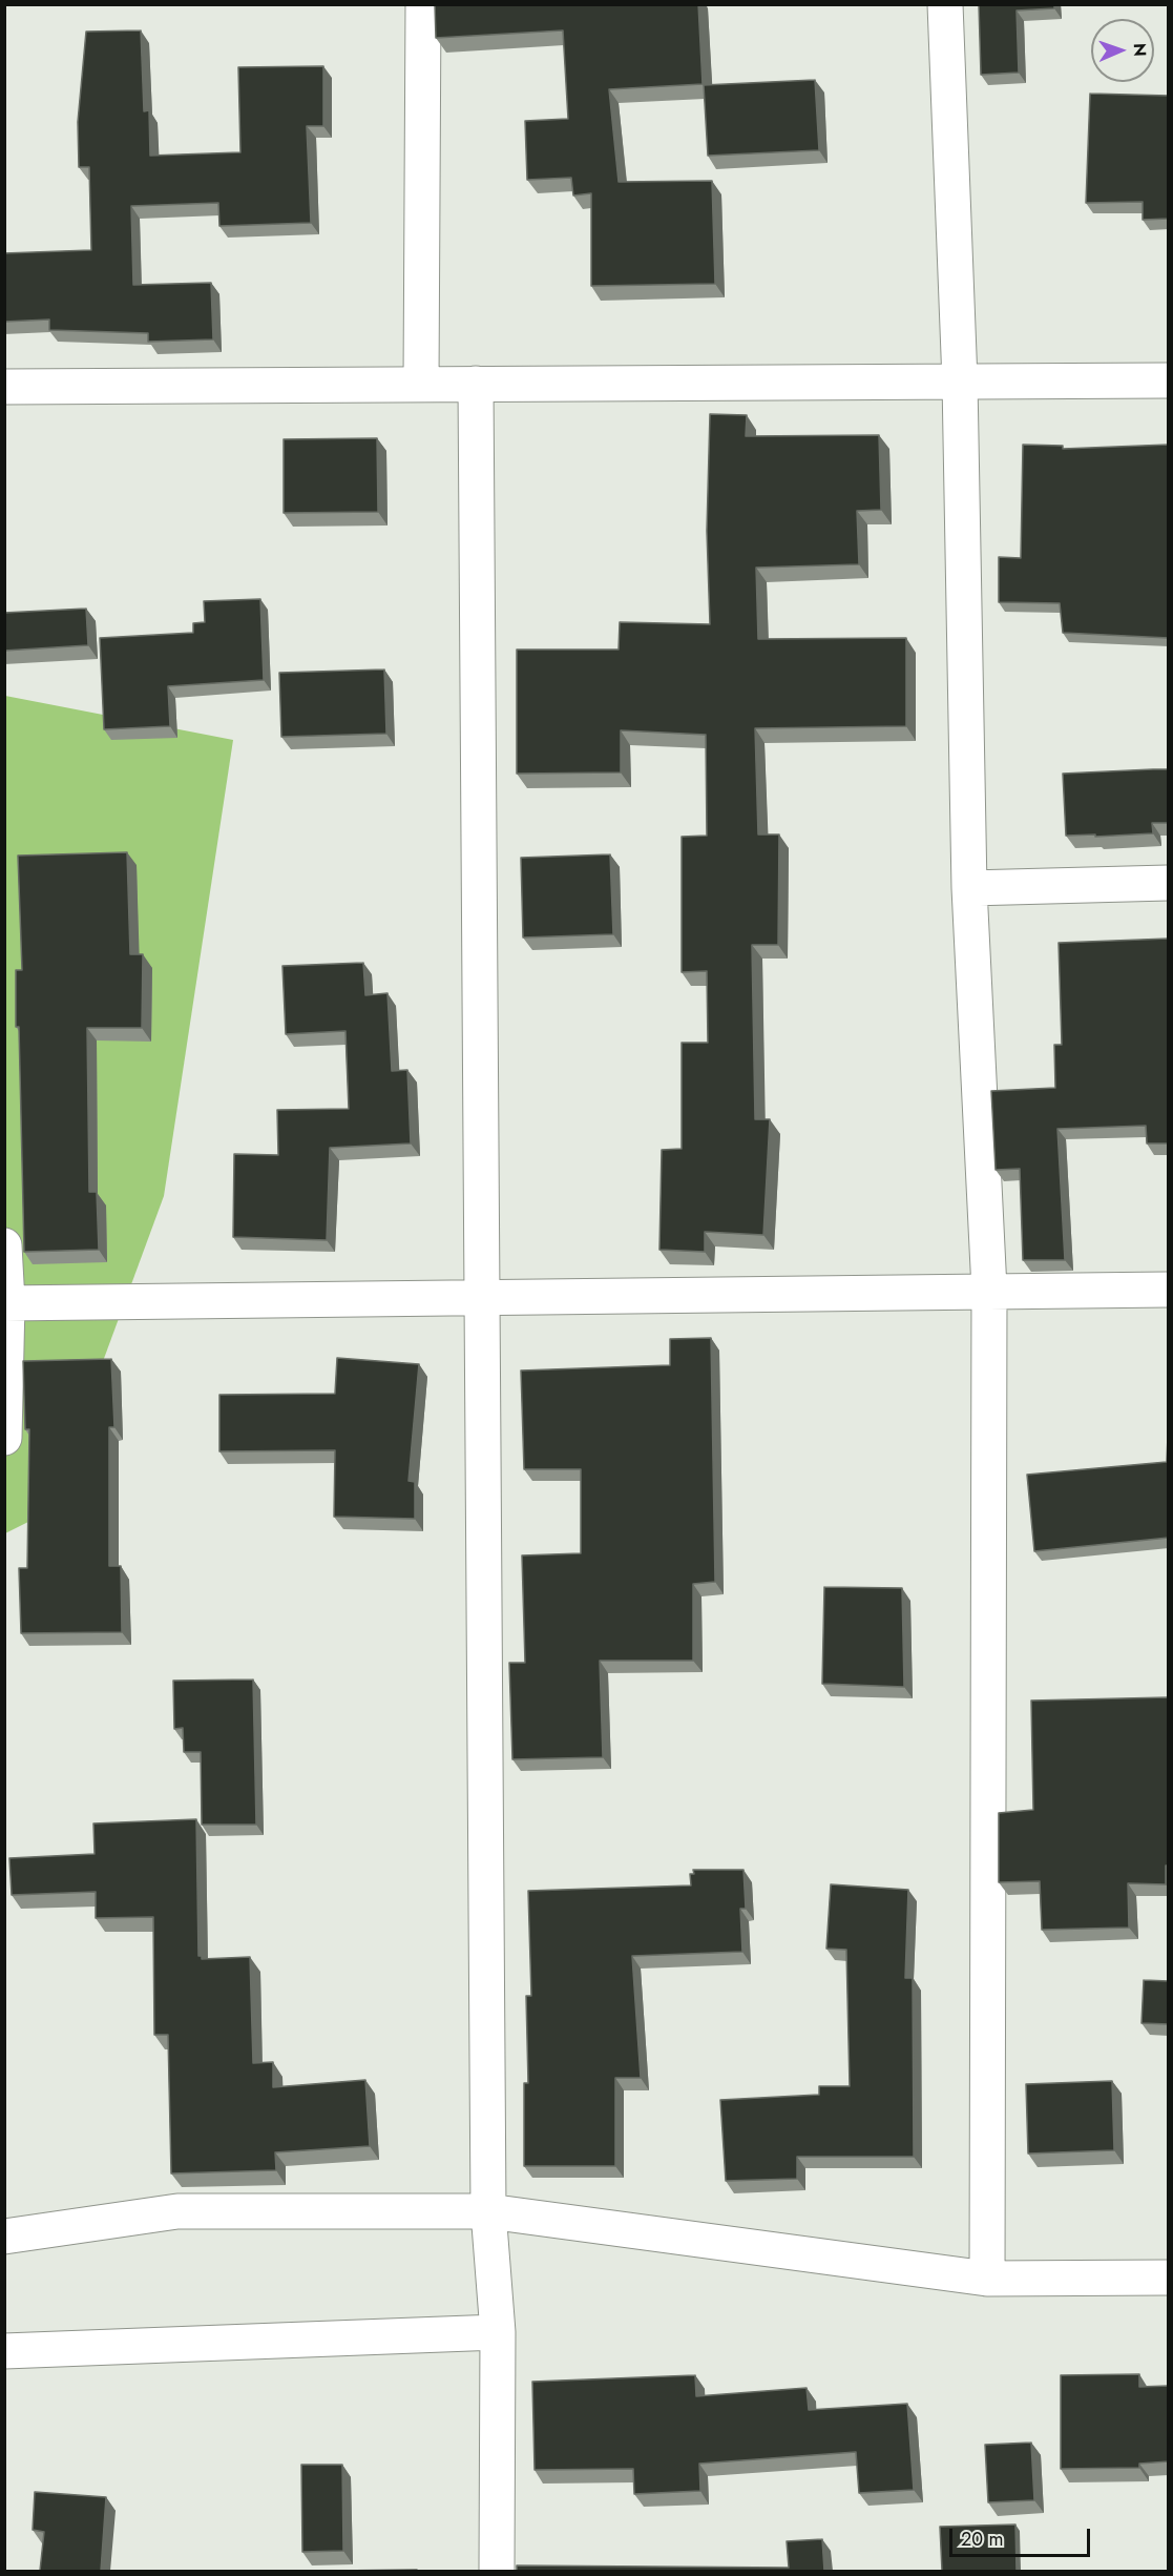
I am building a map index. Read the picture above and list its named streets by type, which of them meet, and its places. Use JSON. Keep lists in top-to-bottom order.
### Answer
{
  "scale_bar": "20 m",
  "north": "right"
}
